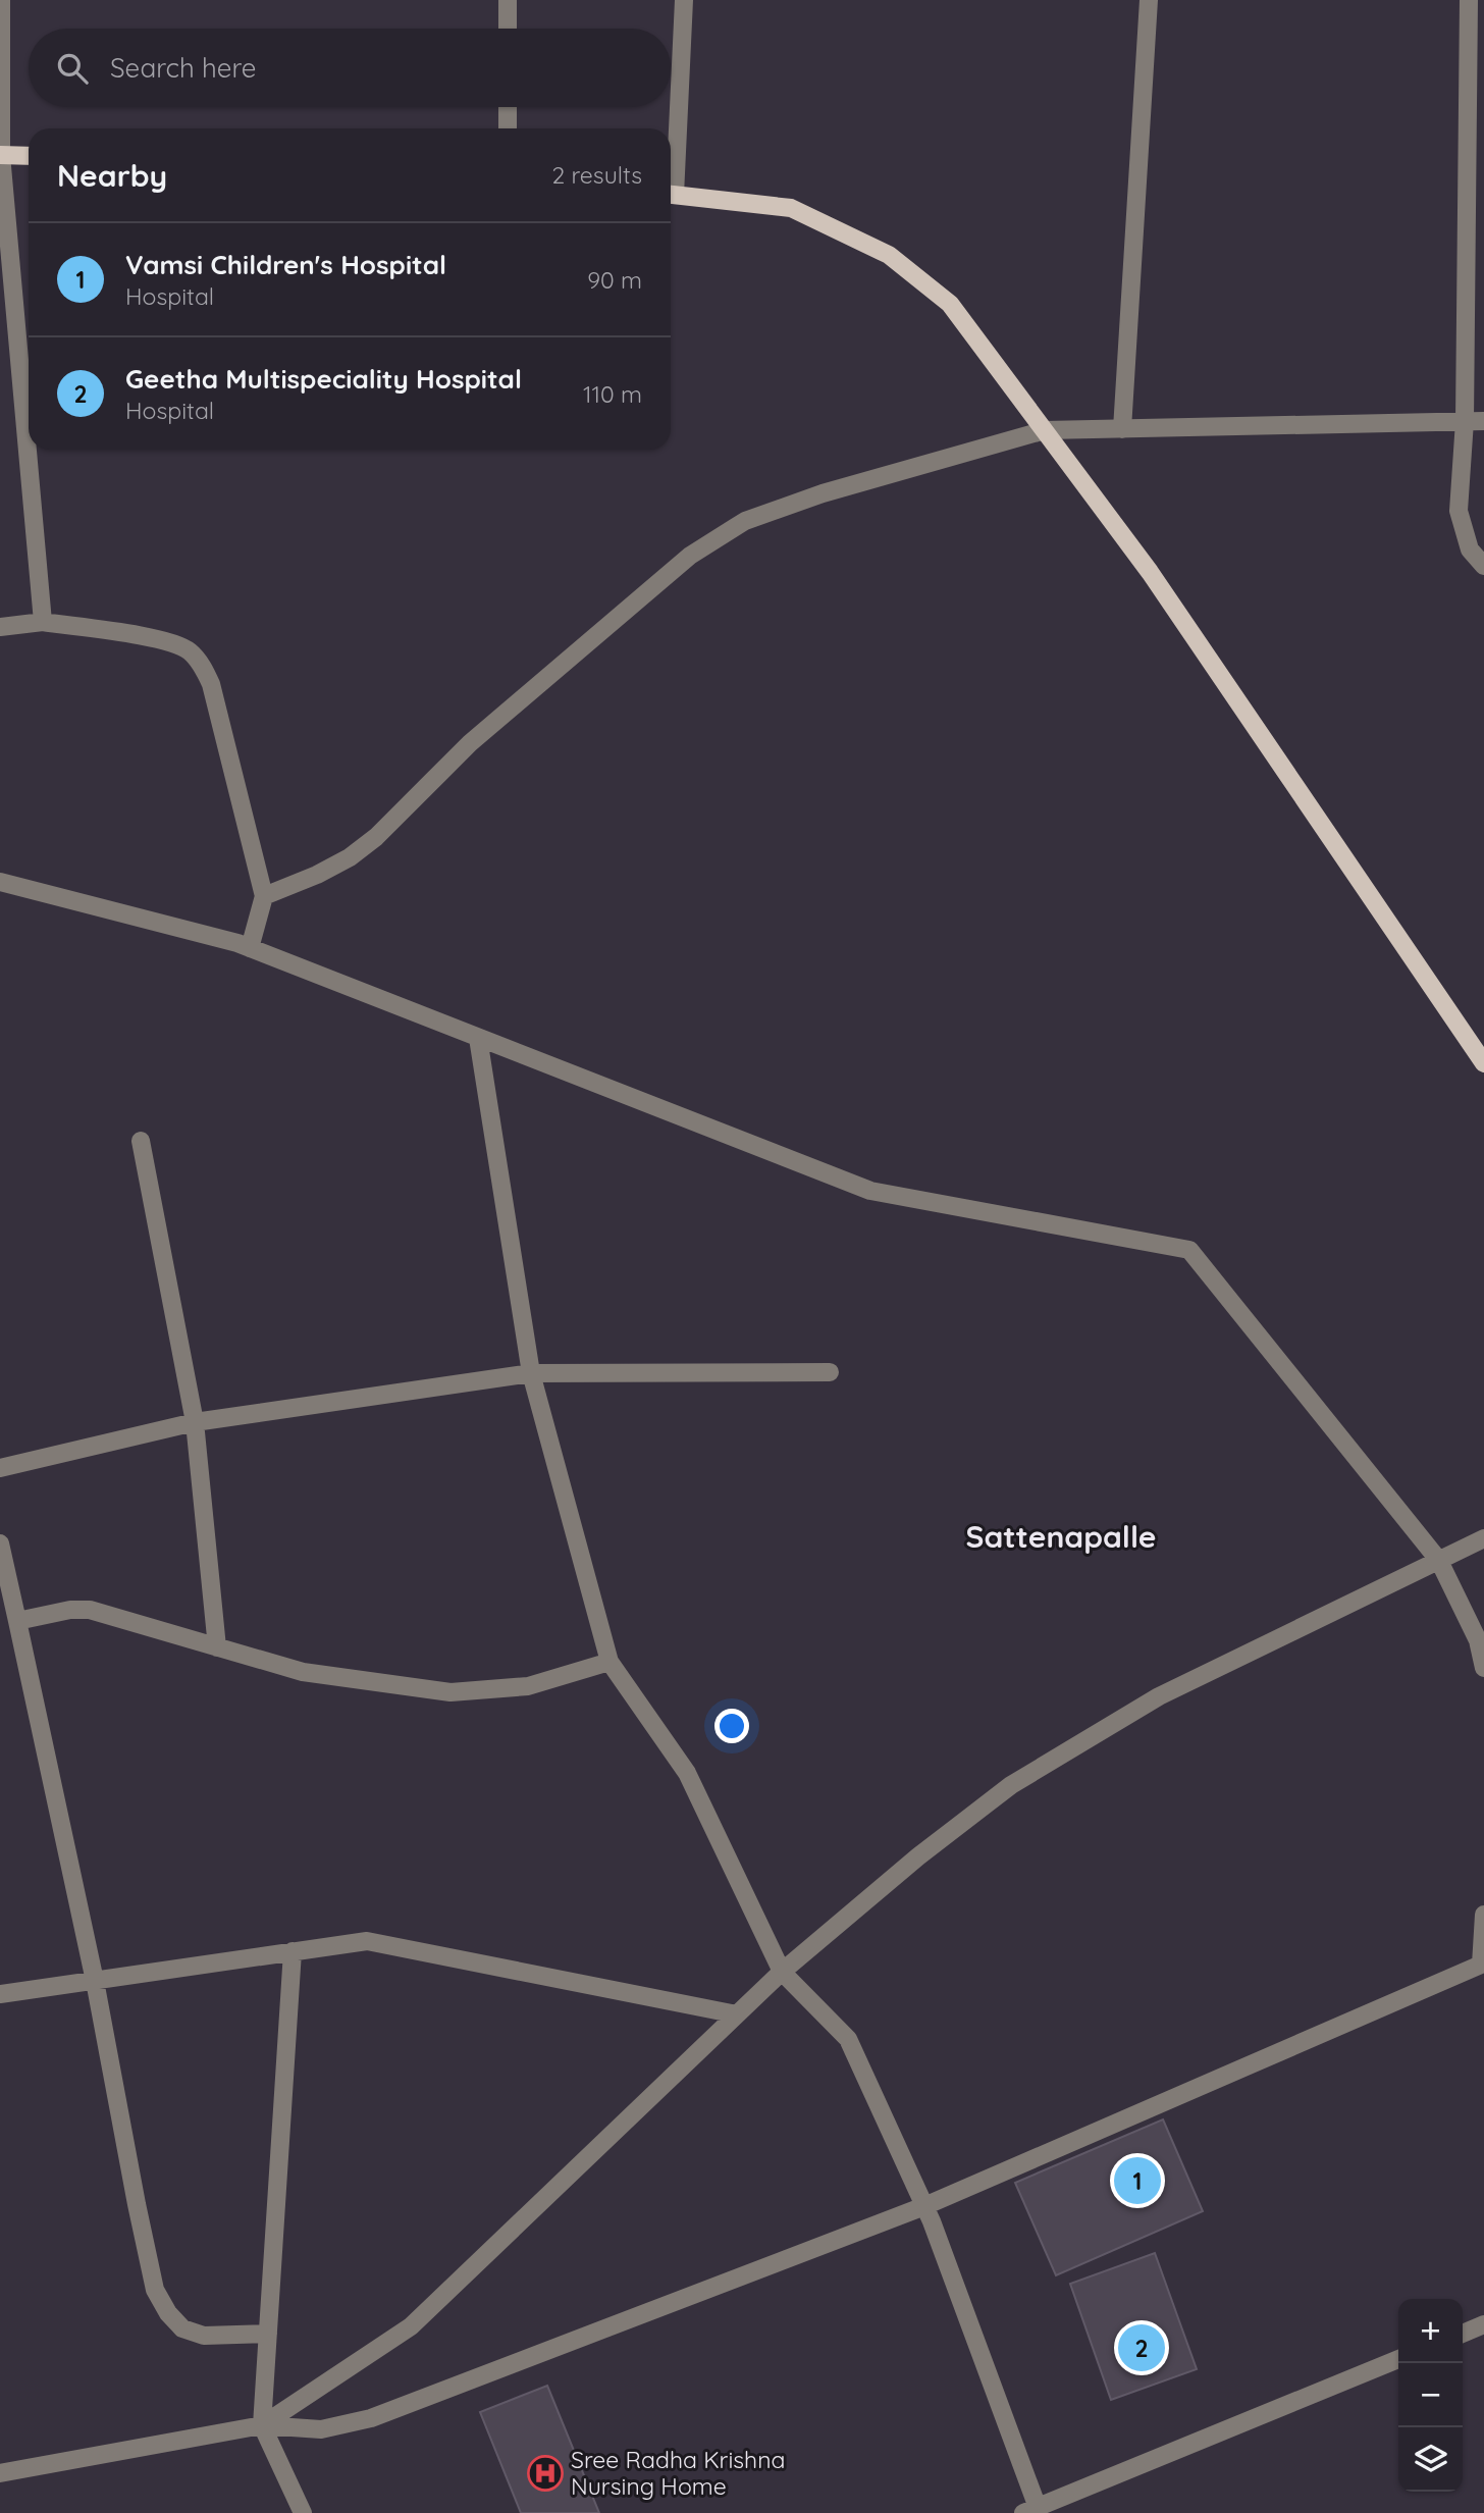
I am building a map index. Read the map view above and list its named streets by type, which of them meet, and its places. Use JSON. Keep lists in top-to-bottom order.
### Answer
{
  "districts": ["Sattenapalle"],
  "places": {
    "hospital": ["Sree Radha Krishna Nursing Home"]
  },
  "page": {
    "search": "Search here",
    "heading": ["Nearby", "2 results"],
    "list": [
      {
        "mark": "1",
        "name": "Vamsi Children's Hospital",
        "note": "Hospital",
        "value": "90 m"
      },
      {
        "mark": "2",
        "name": "Geetha Multispeciality Hospital",
        "note": "Hospital",
        "value": "110 m"
      }
    ],
    "pins": ["1", "2"],
    "map_buttons": ["+", "−"]
  }
}
